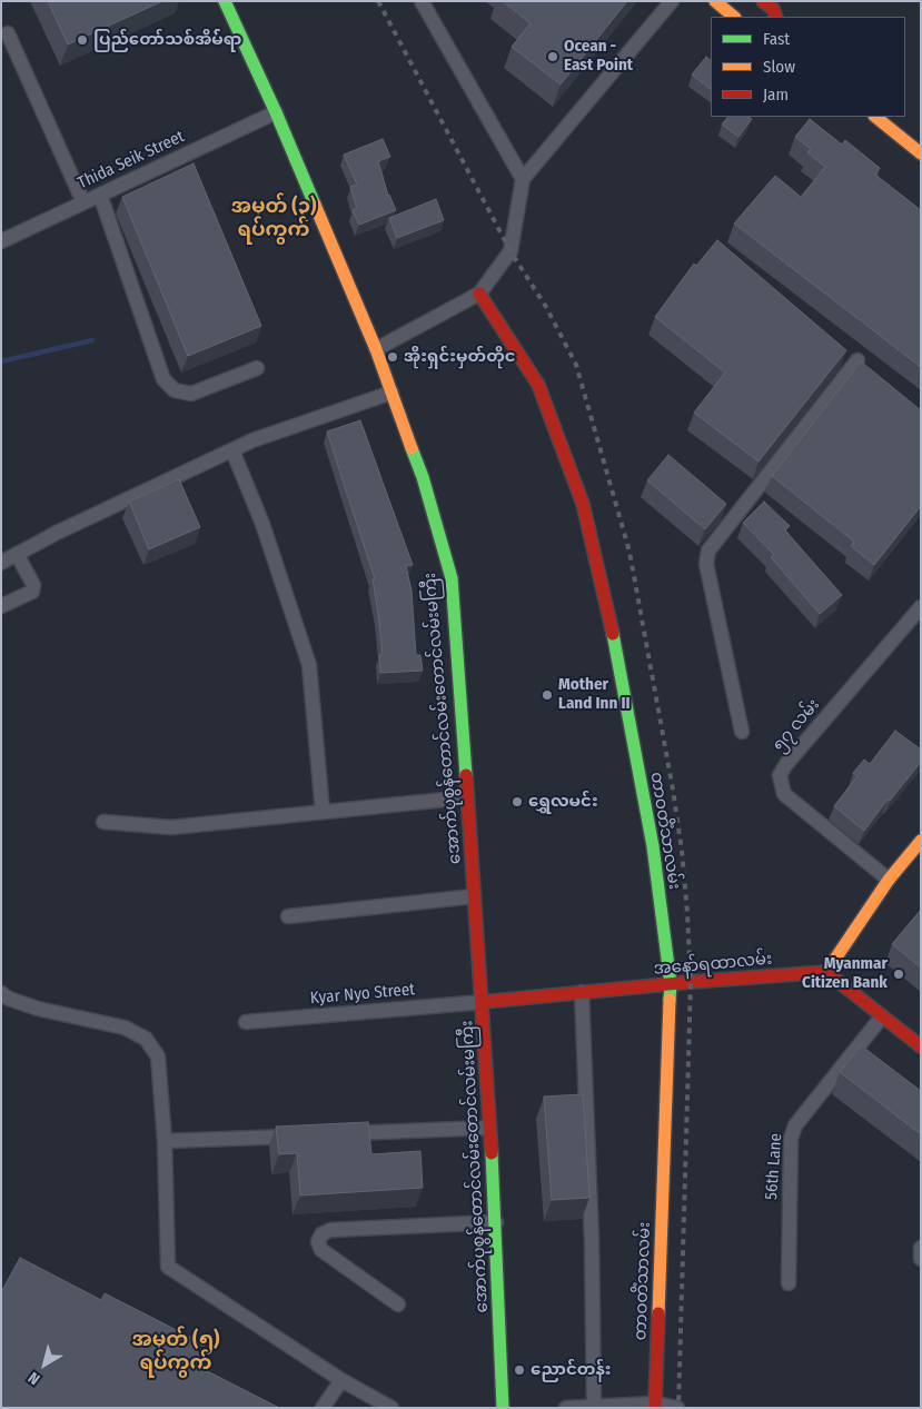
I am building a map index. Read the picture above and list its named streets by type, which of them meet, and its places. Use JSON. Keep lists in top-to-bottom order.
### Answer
{
  "streets": {
    "main road": ["အောက်ပုစွန်တောင်လမ်းတောင်လမ်းမကြီး", "တာဝတိံသာလမ်း", "အနော်ရထာလမ်း"],
    "street": [
      "Thida Seik Street",
      "၅၇ လမ်း",
      "Kyar Nyo Street",
      "56th Lane"
    ]
  },
  "crossings": [
    ["Thida Seik Street", "အောက်ပုစွန်တောင်လမ်းတောင်လမ်းမကြီး"],
    ["အောက်ပုစွန်တောင်လမ်းတောင်လမ်းမကြီး", "အနော်ရထာလမ်း"],
    ["အောက်ပုစွန်တောင်လမ်းတောင်လမ်းမကြီး", "Kyar Nyo Street"],
    ["တာဝတိံသာလမ်း", "အနော်ရထာလမ်း"],
    ["အနော်ရထာလမ်း", "Kyar Nyo Street"]
  ],
  "districts": ["အမှတ် (၃) ရပ်ကွက်", "အမှတ် (၅) ရပ်ကွက်"],
  "places": [
    "ပြည်တော်သစ်အိမ််ရာ",
    "Ocean - East Point",
    "အိုးရှင်းမှတ်တိုင",
    "Mother Land Inn II",
    "ရွှေလမင်း",
    "Myanmar Citizen Bank",
    "ညောင်တန်း"
  ],
  "legend": ["Fast", "Slow", "Jam"],
  "north": "bottom left"
}
